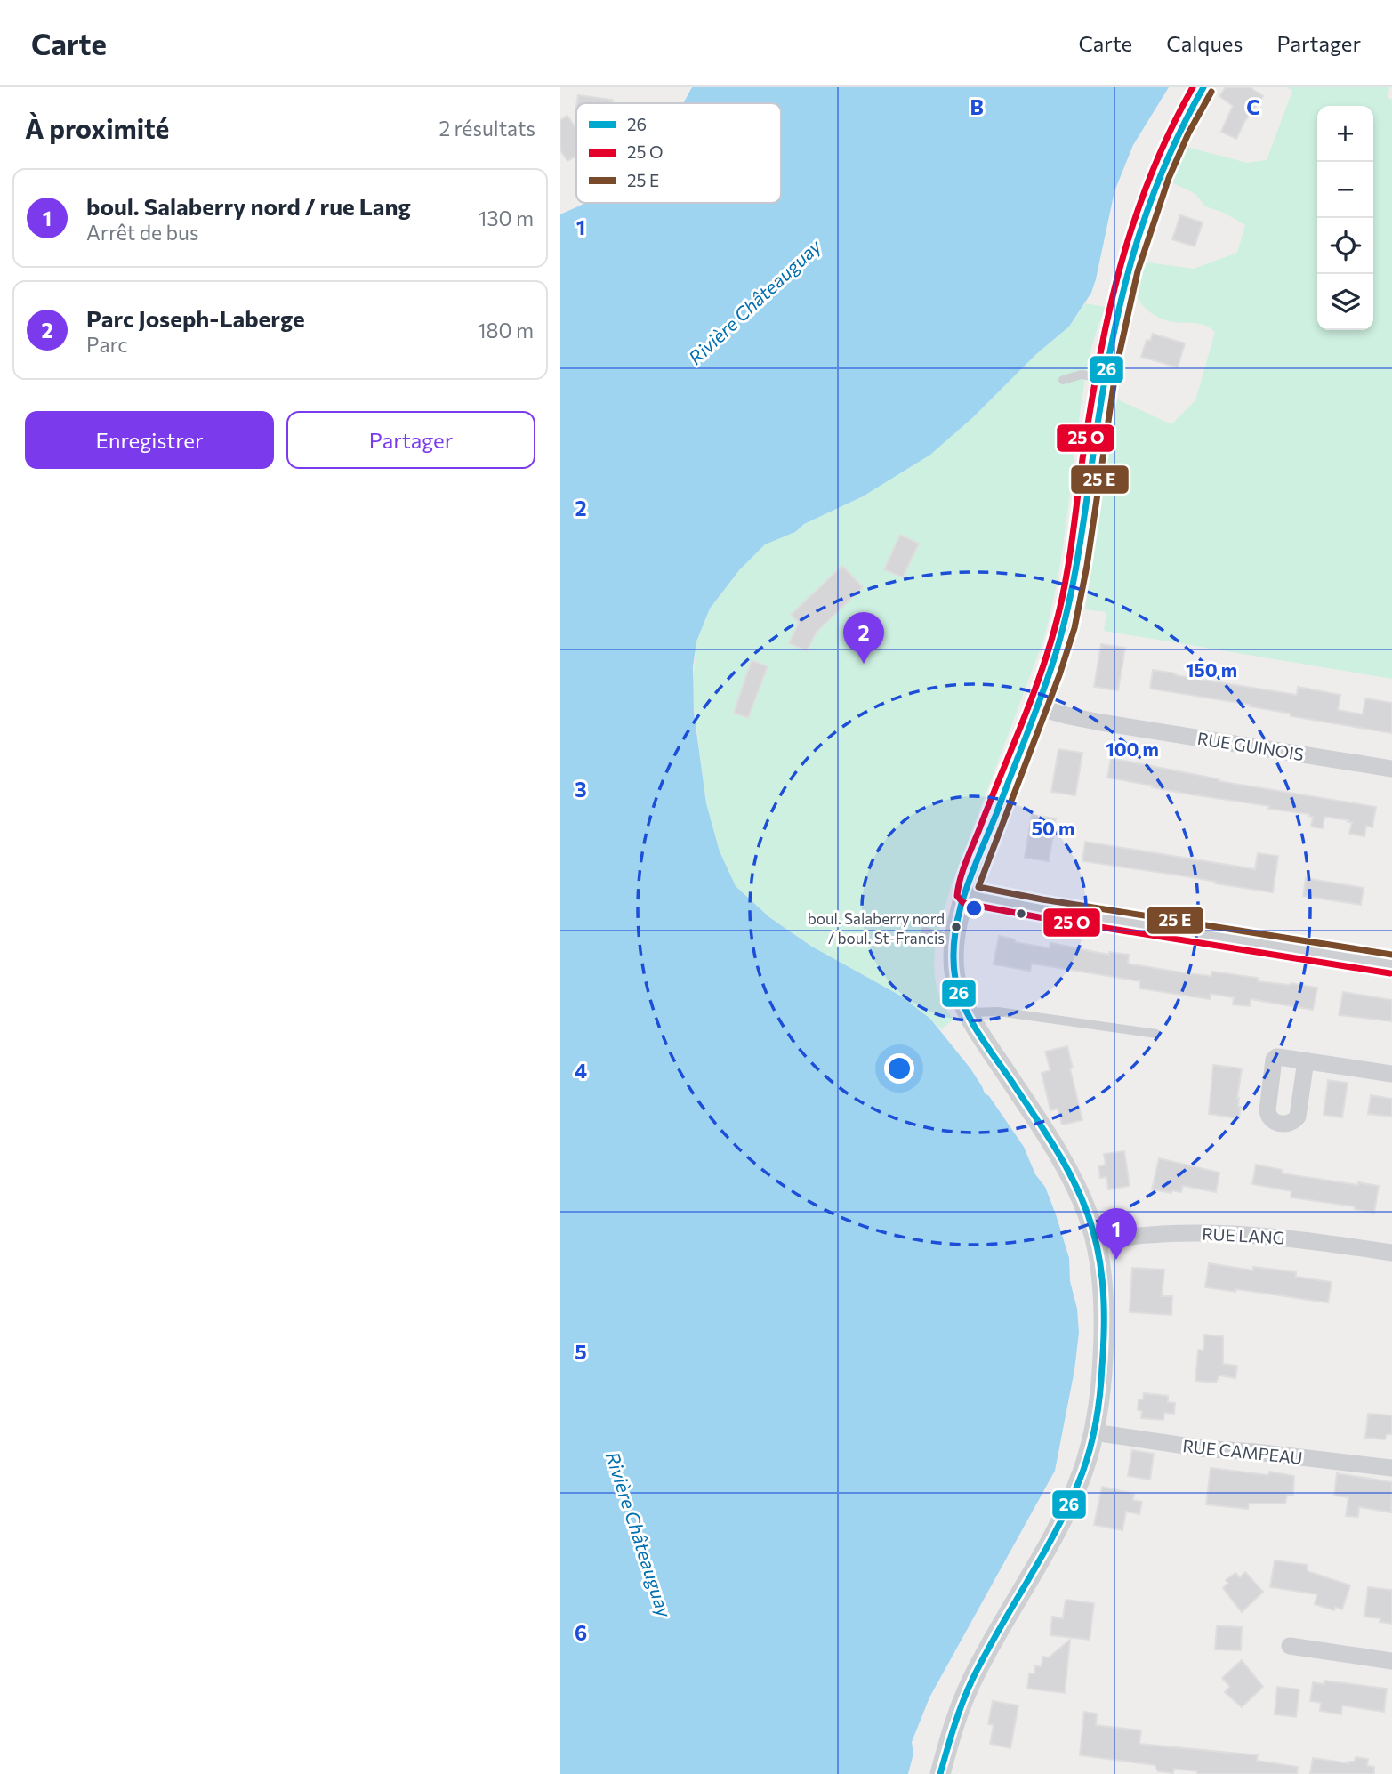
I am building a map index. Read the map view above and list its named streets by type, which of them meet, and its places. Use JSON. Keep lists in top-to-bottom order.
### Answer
{
  "streets": {
    "street": ["RUE GUINOIS", "RUE LANG", "RUE CAMPEAU"]
  },
  "water": ["Rivière Châteauguay"],
  "places": ["boul. Salaberry nord / boul. St-Francis"],
  "lines": ["transit line 26"],
  "legend": ["26", "25 O", "25 E"],
  "page": {
    "header": "Carte",
    "nav": ["Carte", "Calques", "Partager"],
    "heading": ["À proximité", "2 résultats"],
    "map_buttons": ["+", "−"],
    "list": [
      {
        "mark": "1",
        "name": "boul. Salaberry nord / rue Lang",
        "note": "Arrêt de bus",
        "value": "130 m"
      },
      {
        "mark": "2",
        "name": "Parc Joseph-Laberge",
        "note": "Parc",
        "value": "180 m"
      }
    ],
    "buttons": ["Enregistrer", "Partager"],
    "pins": ["2", "1"]
  },
  "grid": {
    "columns": ["B", "C"],
    "rows": [
      "1",
      "2",
      "3",
      "4",
      "5",
      "6"
    ]
  },
  "rings": ["150 m", "100 m", "50 m"]
}
